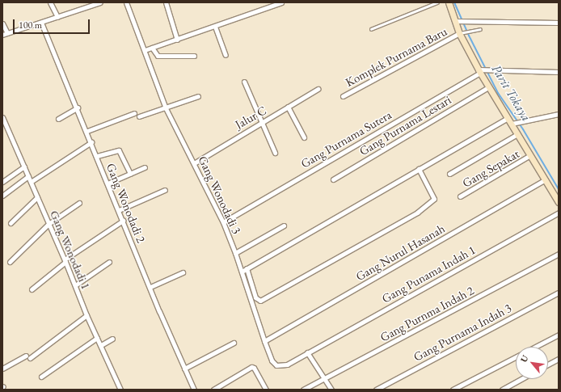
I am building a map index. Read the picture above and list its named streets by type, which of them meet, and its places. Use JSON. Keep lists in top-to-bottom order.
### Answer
{
  "streets": {
    "street": [
      "Komplek Purnama Baru",
      "Jalur C",
      "Gang Purnama Lestari",
      "Gang Purnama Sutera",
      "Gang Sepakat",
      "Gang Wonodadi 3",
      "Gang Wonodadi 2",
      "Gang Wonodadi 1",
      "Gang Nurul Hasanah",
      "Gang Punama Indah 1",
      "Gang Purnma Indah 2",
      "Gang Purnama Indah 3"
    ]
  },
  "crossings": [
    ["Jalur C", "Gang Wonodadi 3"],
    ["Gang Purnama Sutera", "Gang Wonodadi 3"],
    ["Gang Wonodadi 3", "Gang Nurul Hasanah"],
    ["Gang Wonodadi 3", "Gang Punama Indah 1"]
  ],
  "water": ["Parit Tokaya"],
  "scale_bar": "100 m",
  "north": "top left"
}
